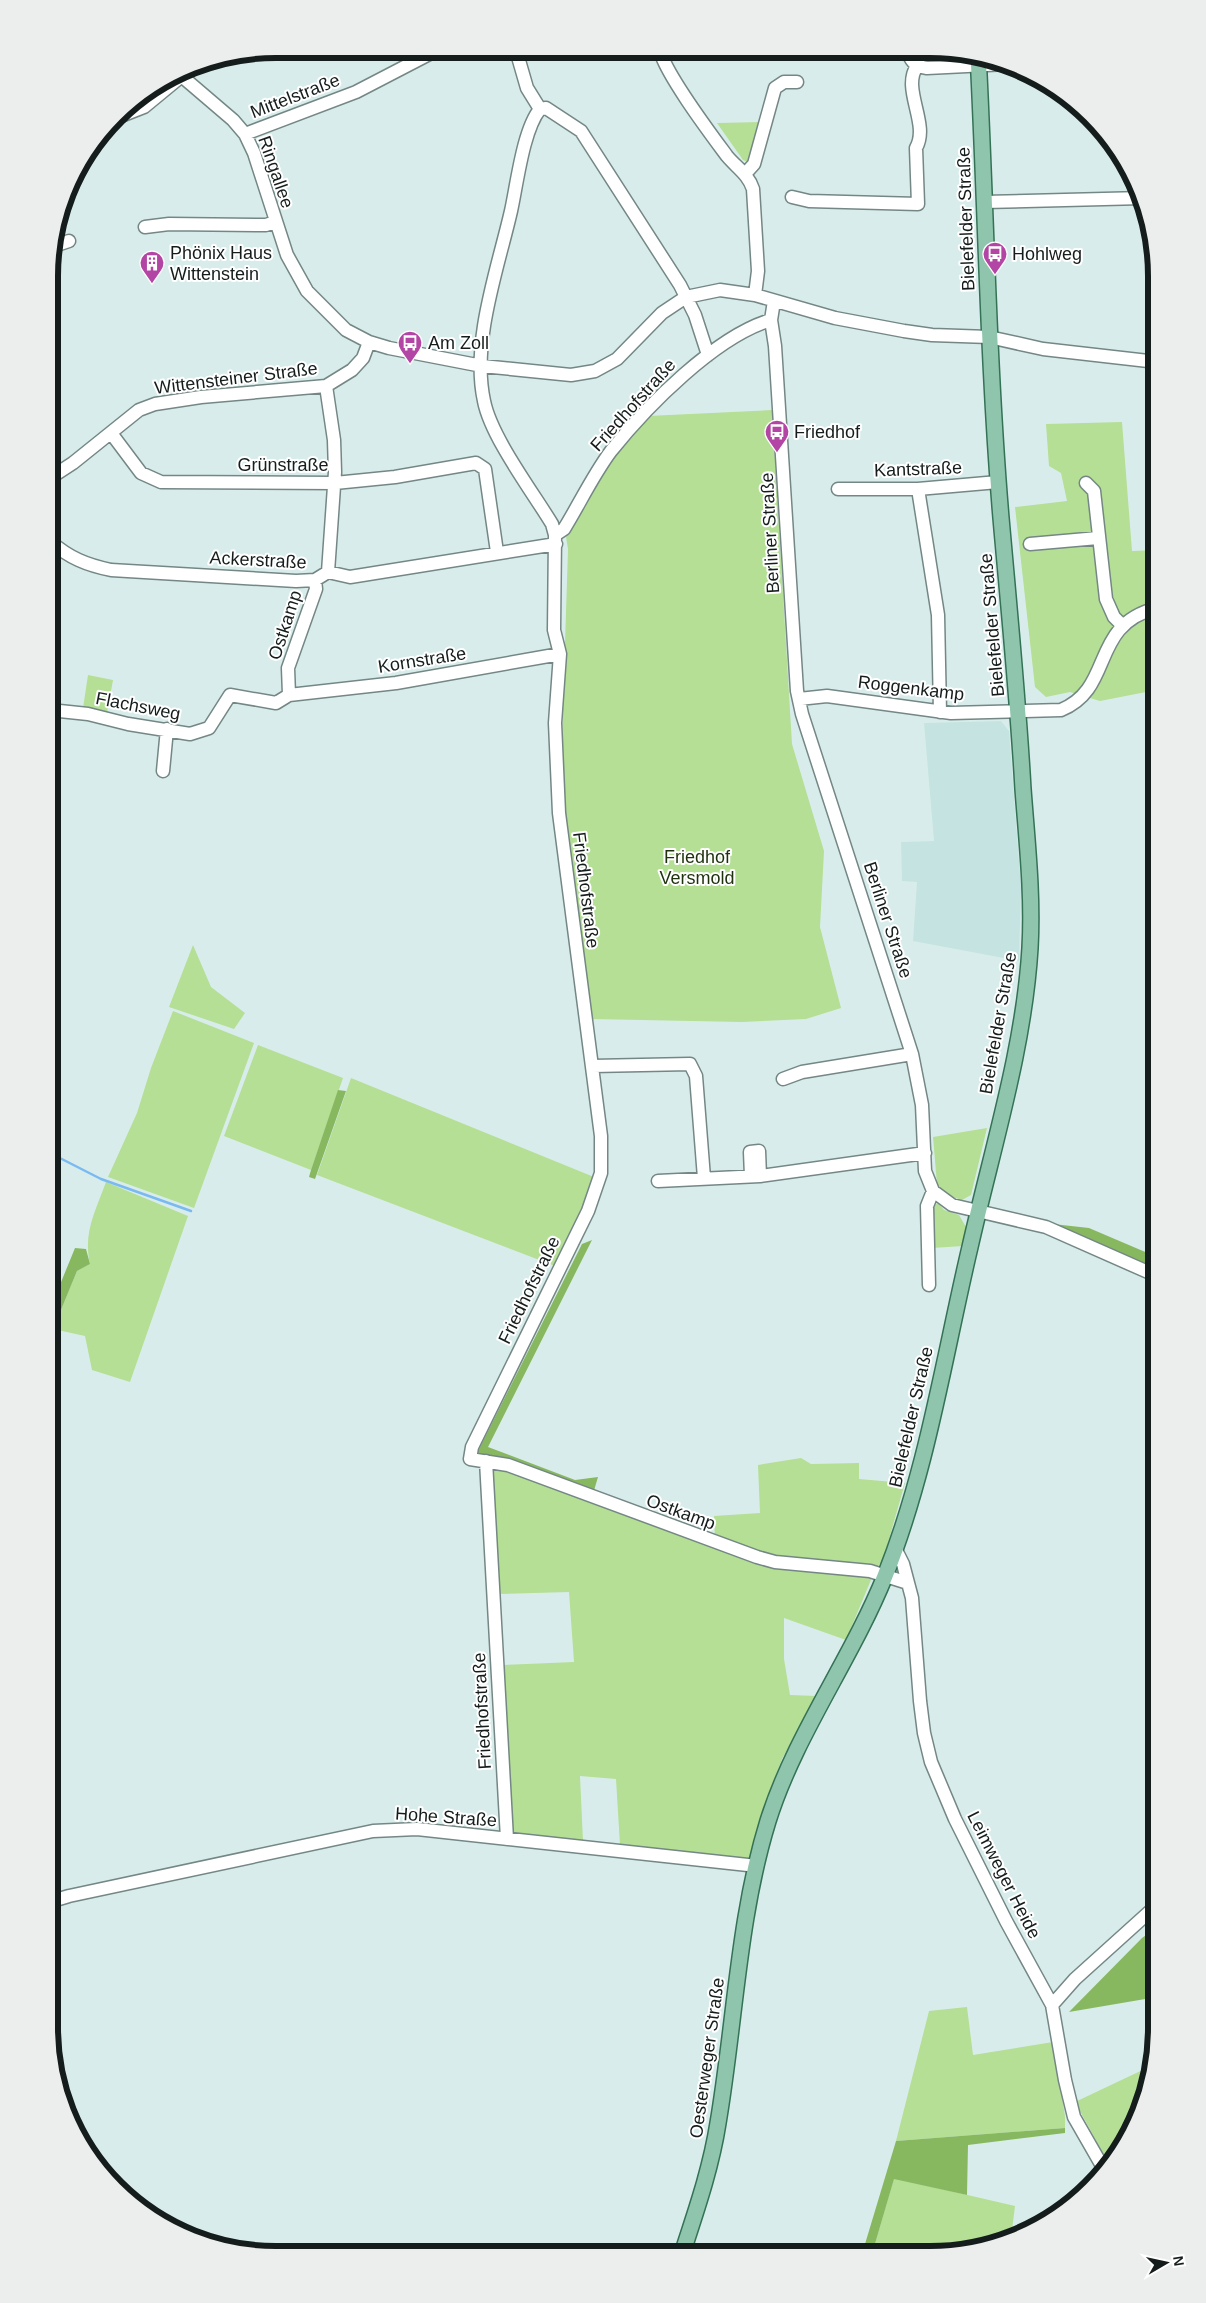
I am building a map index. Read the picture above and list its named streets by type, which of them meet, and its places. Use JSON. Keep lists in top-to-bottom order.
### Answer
{
  "streets": {
    "main road": ["Bielefelder Straße", "Oesterweger Straße"],
    "street": [
      "Mittelstraße",
      "Ringallee",
      "Wittensteiner Straße",
      "Friedhofstraße",
      "Grünstraße",
      "Kantstraße",
      "Berliner Straße",
      "Ackerstraße",
      "Ostkamp",
      "Kornstraße",
      "Roggenkamp",
      "Flachsweg",
      "Hohe Straße",
      "Leimweger Heide"
    ]
  },
  "crossings": [
    ["Mittelstraße", "Ringallee"],
    ["Ringallee", "Wittensteiner Straße"],
    ["Bielefelder Straße", "Kantstraße"],
    ["Bielefelder Straße", "Ostkamp"],
    ["Bielefelder Straße", "Roggenkamp"],
    ["Bielefelder Straße", "Hohe Straße"],
    ["Bielefelder Straße", "Leimweger Heide"],
    ["Bielefelder Straße", "Oesterweger Straße"],
    ["Wittensteiner Straße", "Grünstraße"],
    ["Friedhofstraße", "Berliner Straße"],
    ["Friedhofstraße", "Ackerstraße"],
    ["Friedhofstraße", "Ostkamp"],
    ["Friedhofstraße", "Kornstraße"],
    ["Friedhofstraße", "Hohe Straße"],
    ["Grünstraße", "Ackerstraße"],
    ["Berliner Straße", "Roggenkamp"],
    ["Ackerstraße", "Ostkamp"],
    ["Ostkamp", "Kornstraße"],
    ["Ostkamp", "Flachsweg"],
    ["Kornstraße", "Flachsweg"],
    ["Hohe Straße", "Oesterweger Straße"]
  ],
  "parks": ["Friedhof Versmold"],
  "places": {
    "bus stop": ["Hohlweg", "Am Zoll", "Friedhof"],
    "building": ["Phönix Haus Wittenstein"]
  },
  "north": "right"
}
